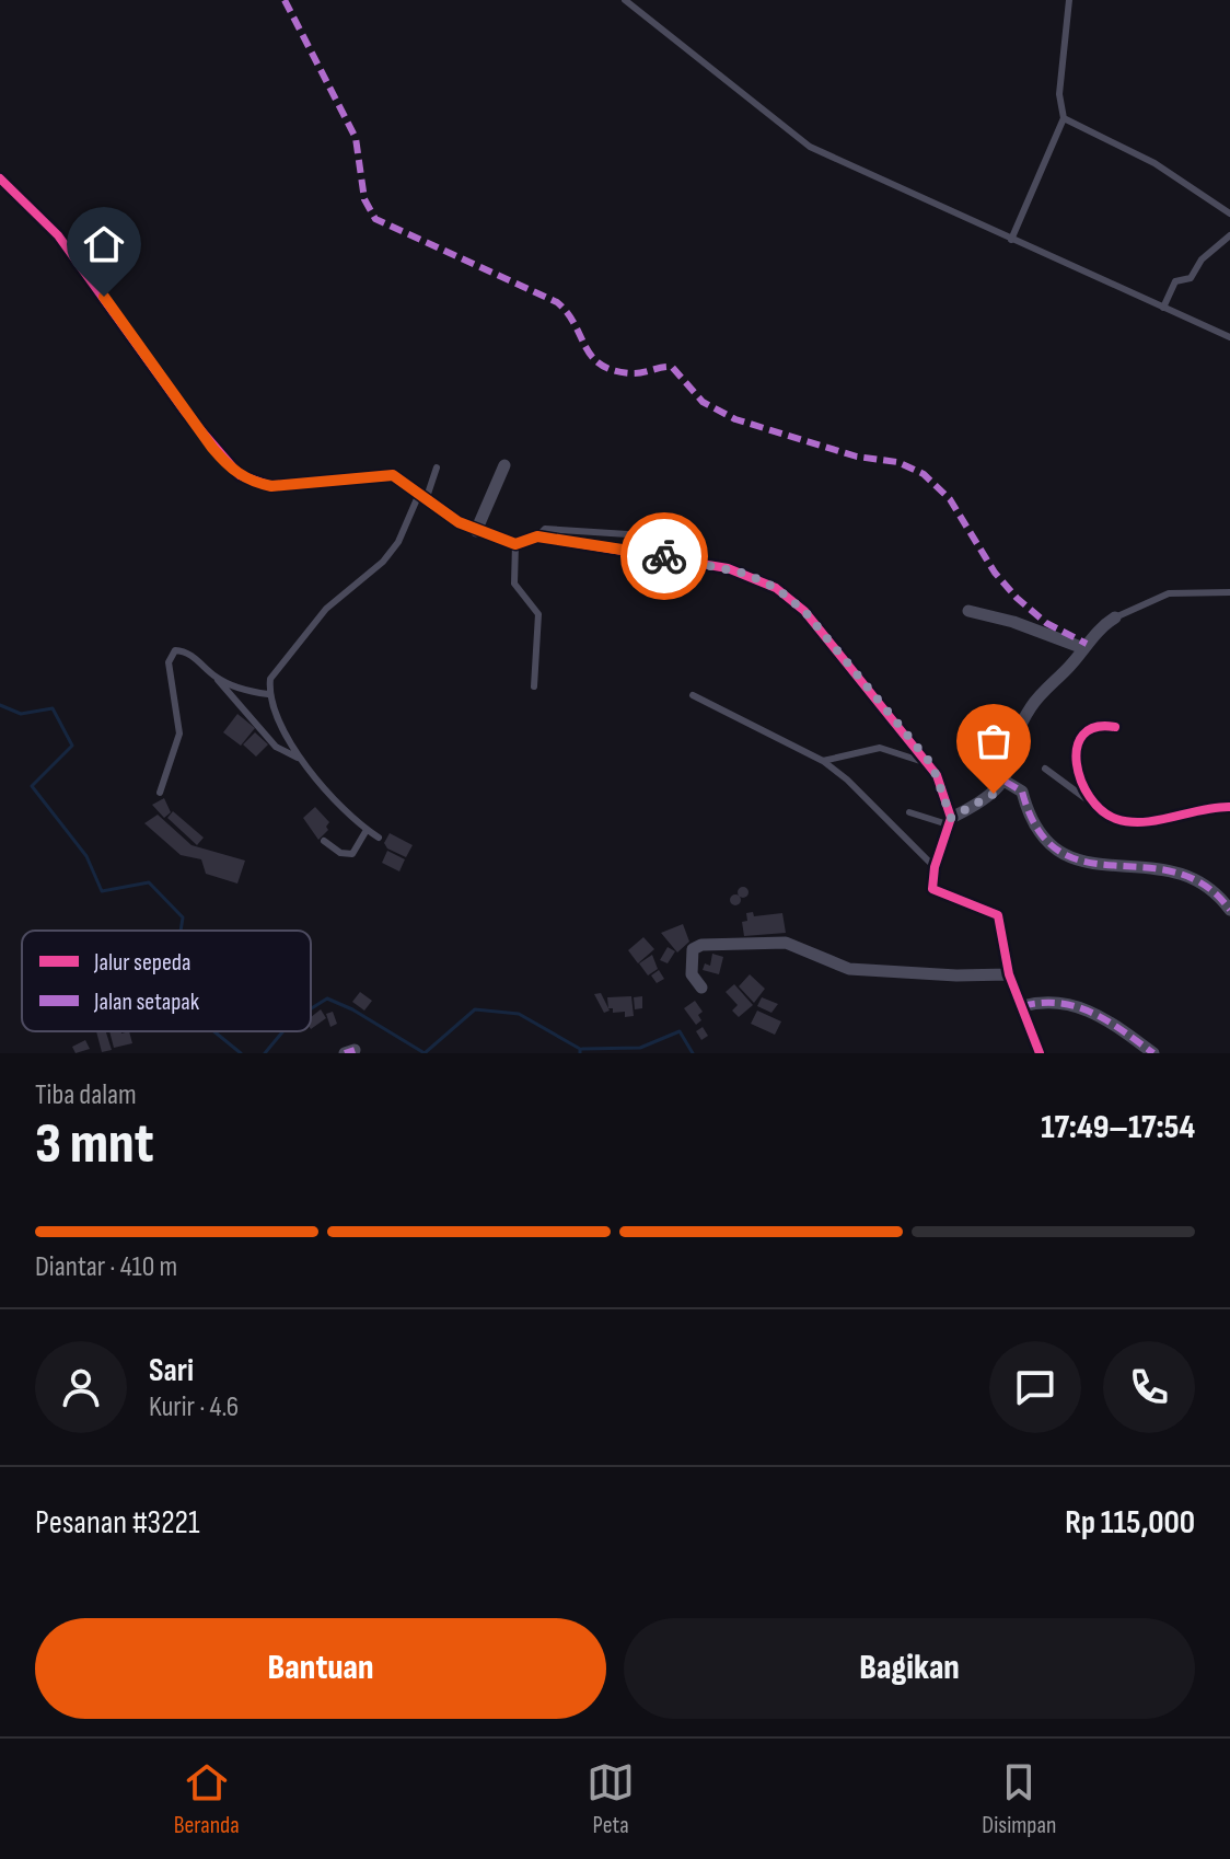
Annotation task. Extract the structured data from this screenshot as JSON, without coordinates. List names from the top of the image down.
{
  "legend": ["Jalur sepeda", "Jalan setapak"],
  "page": {
    "heading": ["3 mnt", "Tiba dalam", "17:49–17:54"],
    "panel": [
      "Sari",
      "Kurir · 4.6",
      "Pesanan #3221",
      "Rp 115,000"
    ],
    "bar": "Diantar · 410 m",
    "buttons": ["Bantuan", "Bagikan"],
    "tabs": ["Beranda", "Peta", "Disimpan"]
  }
}
